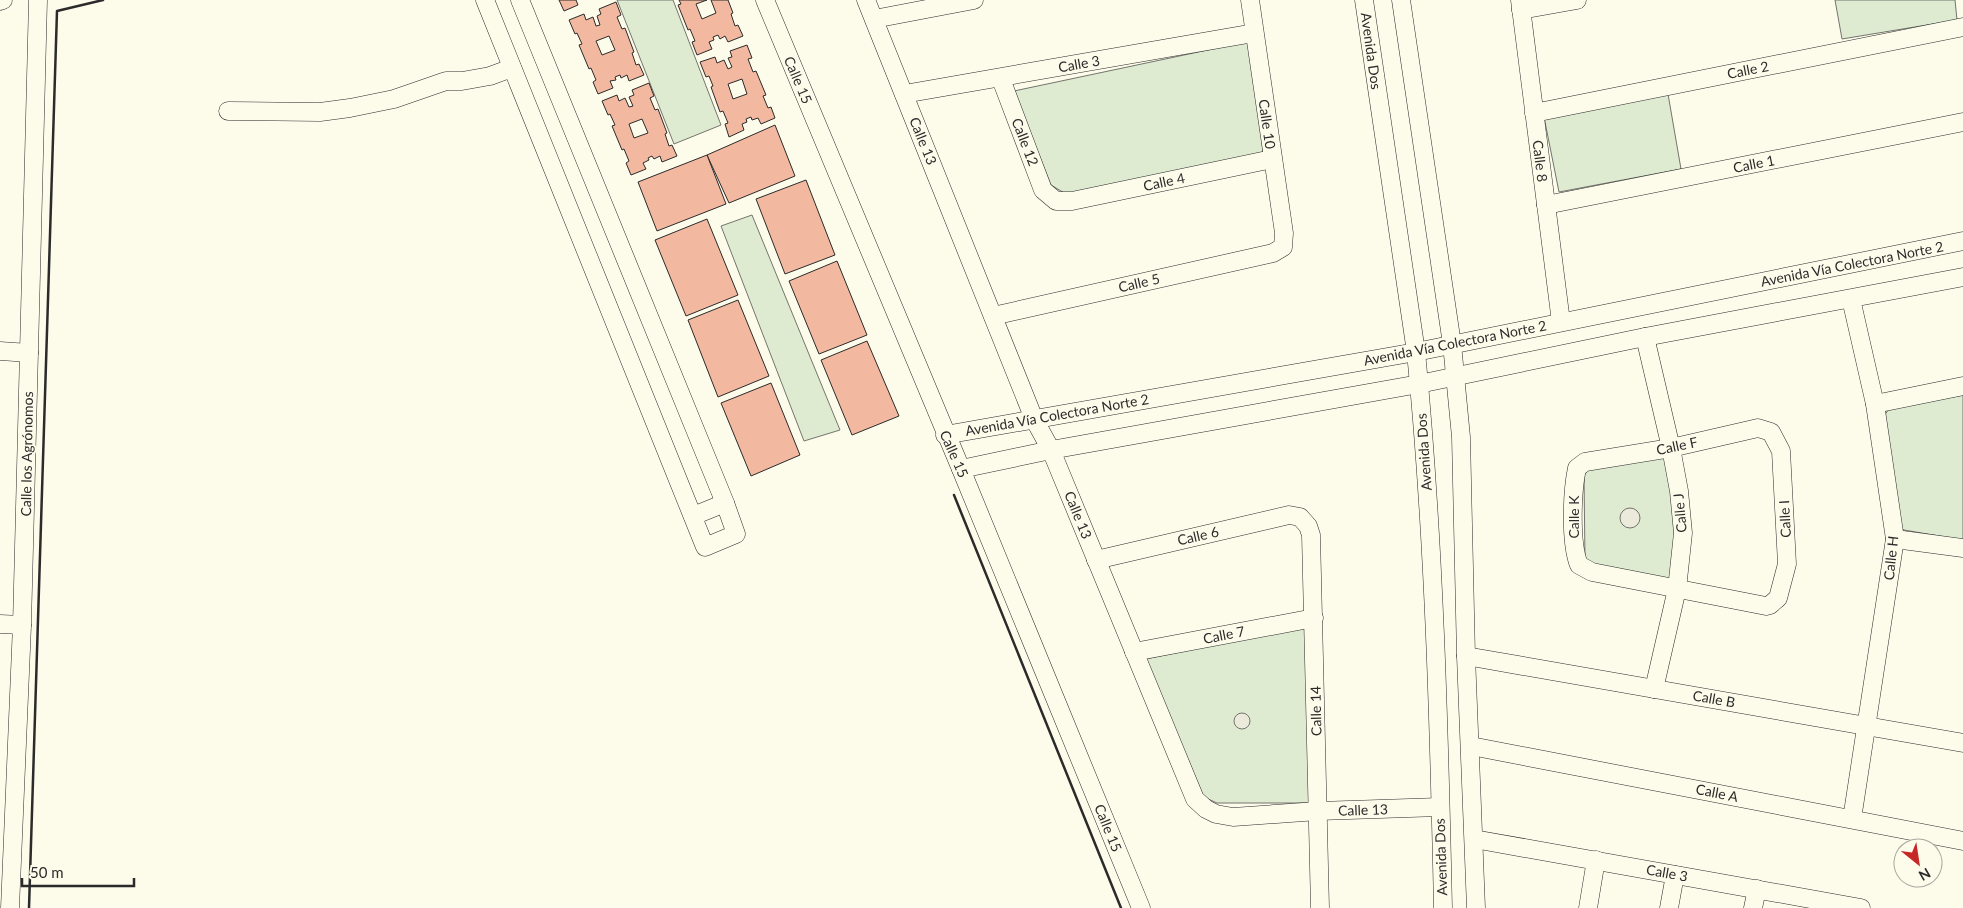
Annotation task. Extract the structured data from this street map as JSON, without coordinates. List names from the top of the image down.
{
  "streets": {
    "street": [
      "Avenida Dos",
      "Calle 3",
      "Calle 2",
      "Calle 15",
      "Calle 10",
      "Calle 13",
      "Calle 12",
      "Calle 8",
      "Calle 1",
      "Calle 4",
      "Avenida Vía Colectora Norte 2",
      "Calle 5",
      "Calle F",
      "Calle los Agrónomos",
      "Calle J",
      "Calle K",
      "Calle I",
      "Calle 6",
      "Calle H",
      "Calle 7",
      "Calle B",
      "Calle 14",
      "Calle A"
    ]
  },
  "crossings": [
    ["Avenida Dos", "Calle 13"],
    ["Avenida Dos", "Avenida Vía Colectora Norte 2"],
    ["Calle 3", "Calle 10"],
    ["Calle 3", "Calle 13"],
    ["Calle 3", "Calle 12"],
    ["Calle 2", "Calle 8"],
    ["Calle 15", "Avenida Vía Colectora Norte 2"],
    ["Calle 10", "Calle 4"],
    ["Calle 10", "Calle 5"],
    ["Calle 13", "Avenida Vía Colectora Norte 2"],
    ["Calle 13", "Calle 5"],
    ["Calle 13", "Calle 6"],
    ["Calle 13", "Calle 7"],
    ["Calle 13", "Calle 14"],
    ["Calle 12", "Calle 4"],
    ["Calle 8", "Calle 1"],
    ["Calle 8", "Avenida Vía Colectora Norte 2"],
    ["Calle F", "Calle J"],
    ["Calle F", "Calle K"],
    ["Calle F", "Calle I"],
    ["Calle J", "Calle K"],
    ["Calle J", "Calle I"],
    ["Calle J", "Calle B"],
    ["Calle K", "Calle I"],
    ["Calle 6", "Calle 14"],
    ["Calle H", "Calle B"],
    ["Calle H", "Calle A"],
    ["Calle 7", "Calle 14"]
  ],
  "scale_bar": "50 m",
  "north": "bottom right"
}
